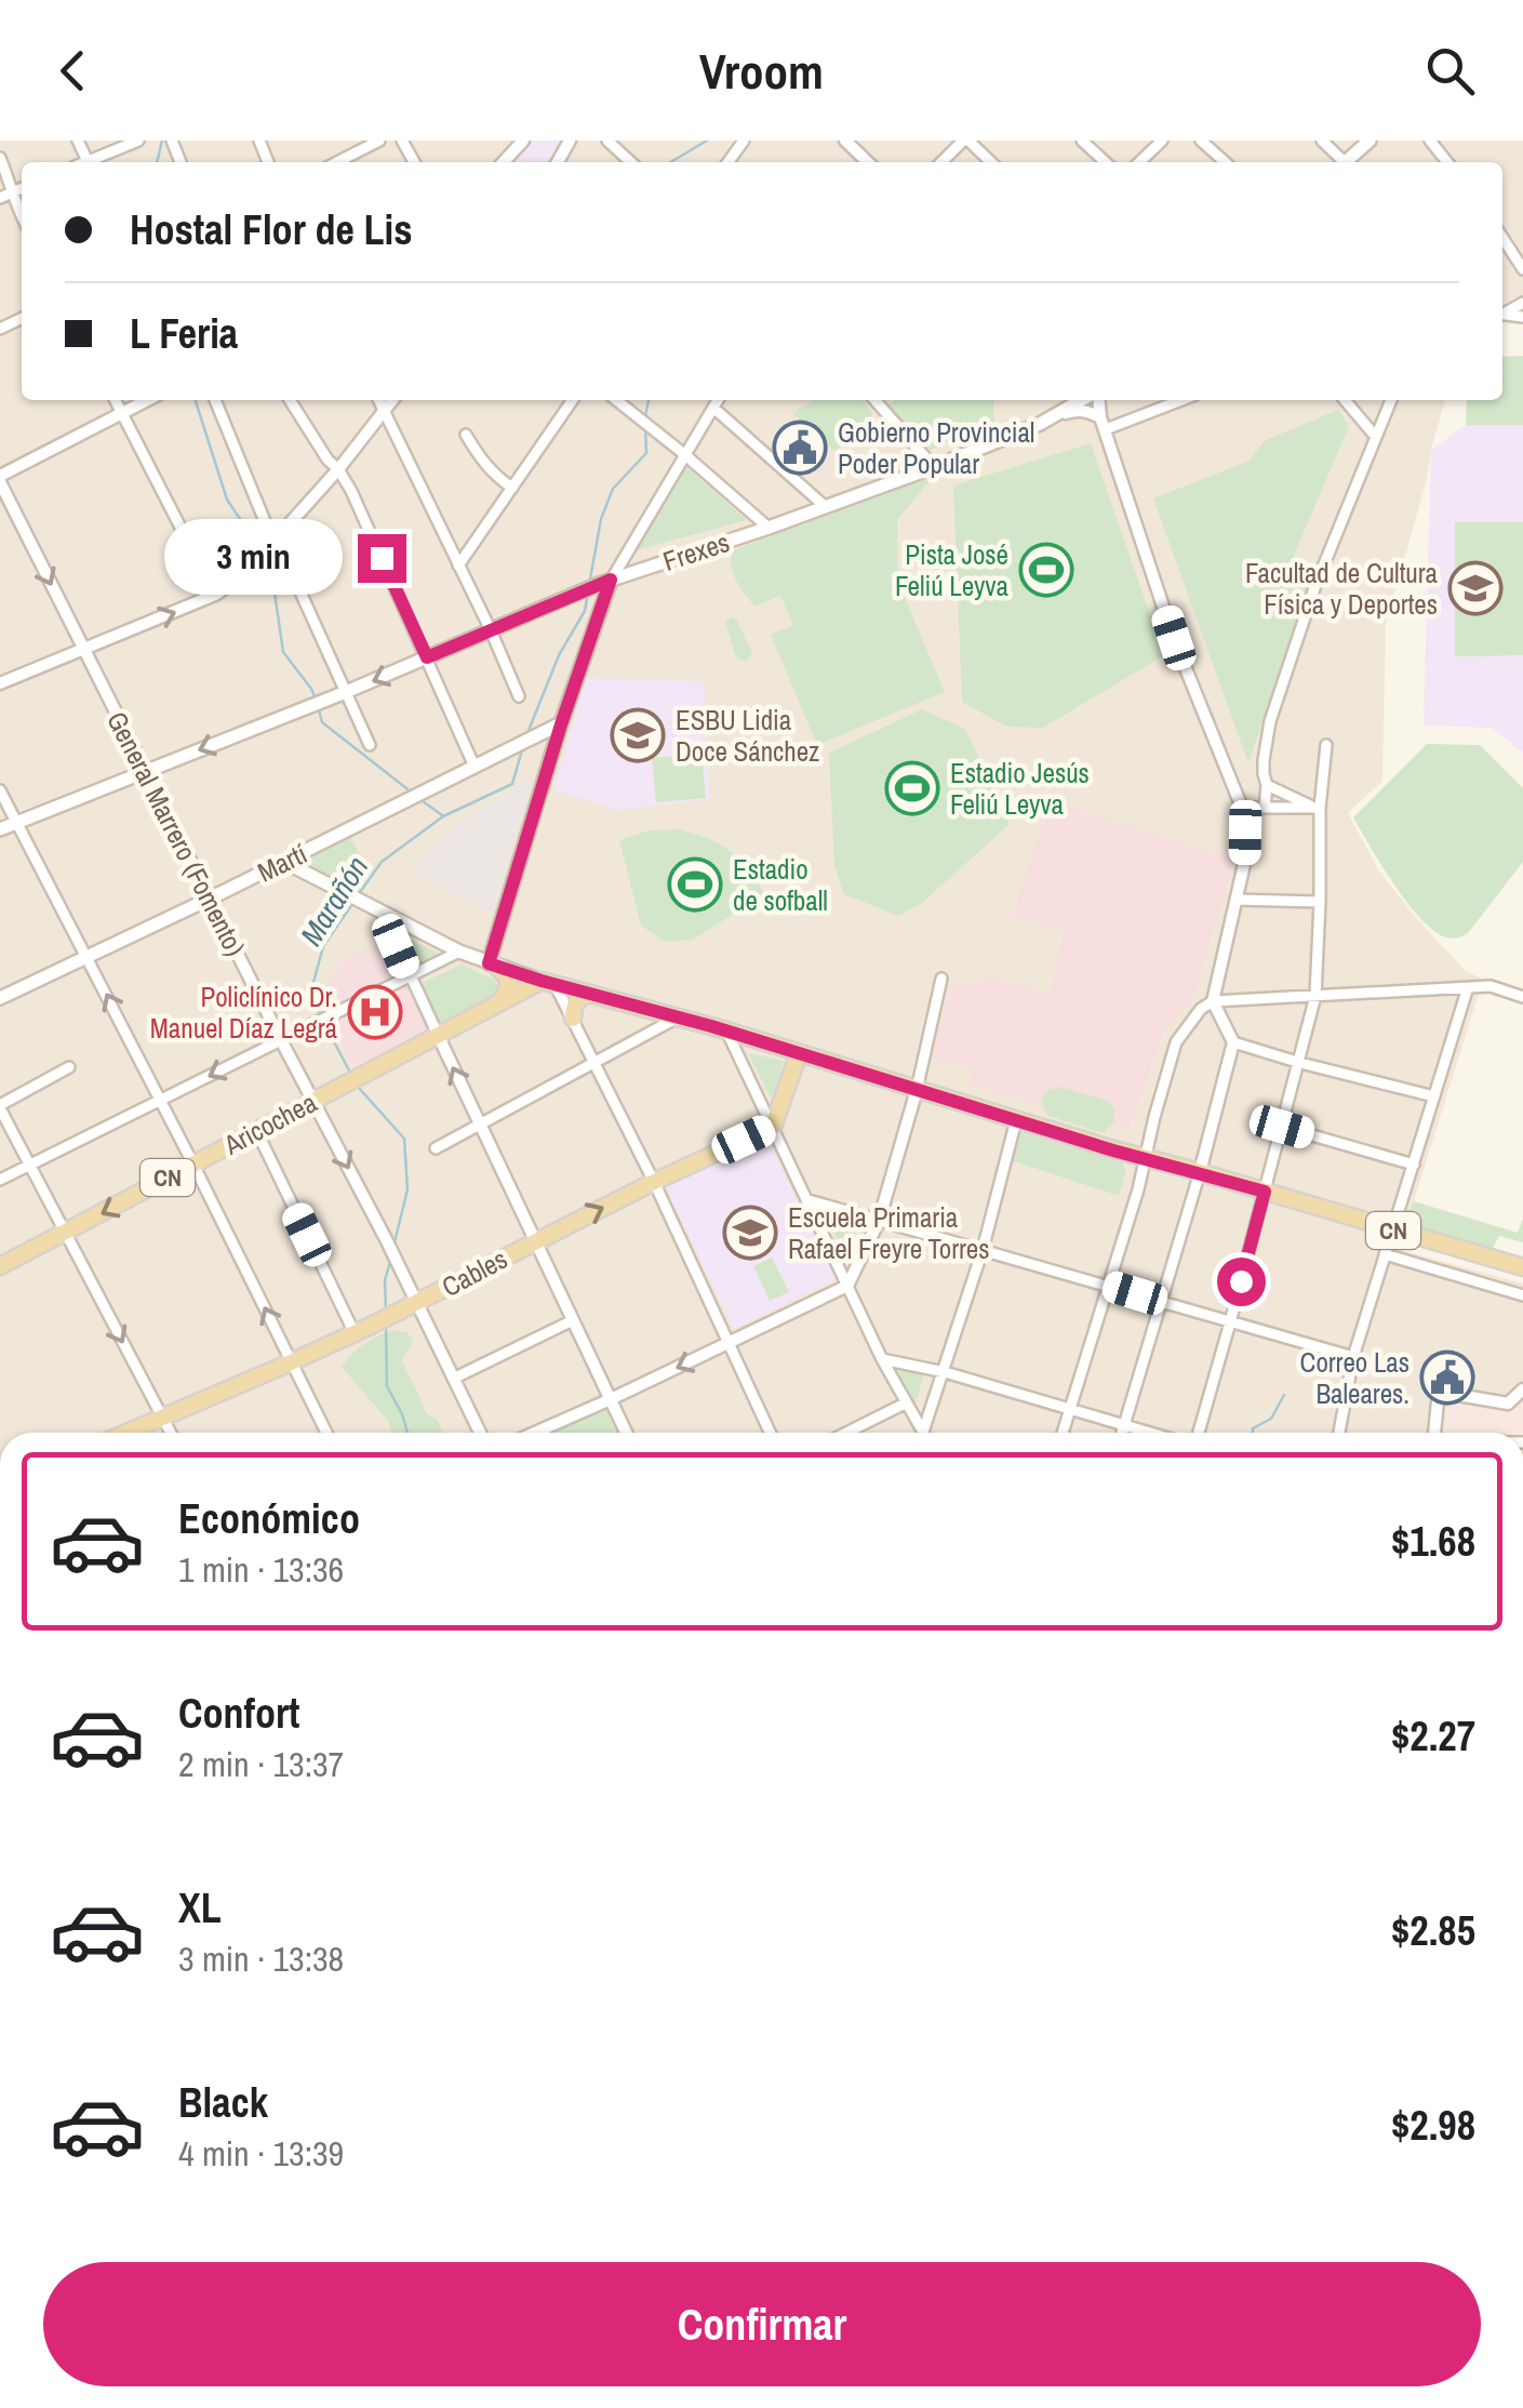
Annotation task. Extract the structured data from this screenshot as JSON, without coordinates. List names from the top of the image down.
{
  "streets": {
    "main road": [
      "Frexes",
      "Martí",
      "Aricochea",
      "CN",
      "Cables"
    ],
    "street": ["General Marrero (Fomento)"]
  },
  "crossings": [
    ["Frexes", "General Marrero (Fomento)"],
    ["General Marrero (Fomento)", "Martí"],
    ["General Marrero (Fomento)", "Aricochea"],
    ["General Marrero (Fomento)", "Cables"],
    ["Martí", "CN"],
    ["Aricochea", "CN"]
  ],
  "water": ["Marañón"],
  "places": {
    "public building": ["Gobierno Provincial Poder Popular", "Correo Las Baleares."],
    "sports": ["Pista José Feliú Leyva", "Estadio Jesús Feliú Leyva", "Estadio de sofball"],
    "school or university": ["Facultad de Cultura Física y Deportes", "ESBU Lidia Doce Sánchez", "Escuela Primaria Rafael Freyre Torres"],
    "hospital": ["Policlínico Dr. Manuel Díaz Legrá"]
  },
  "page": {
    "header": "Vroom",
    "banner": ["Hostal Flor de Lis", "L Feria"],
    "bubble": "3 min",
    "list": [
      {
        "name": "Económico",
        "note": "1 min · 13:36",
        "value": "$1.68"
      },
      {
        "name": "Confort",
        "note": "2 min · 13:37",
        "value": "$2.27"
      },
      {
        "name": "XL",
        "note": "3 min · 13:38",
        "value": "$2.85"
      },
      {
        "name": "Black",
        "note": "4 min · 13:39",
        "value": "$2.98"
      }
    ],
    "buttons": "Confirmar"
  }
}
